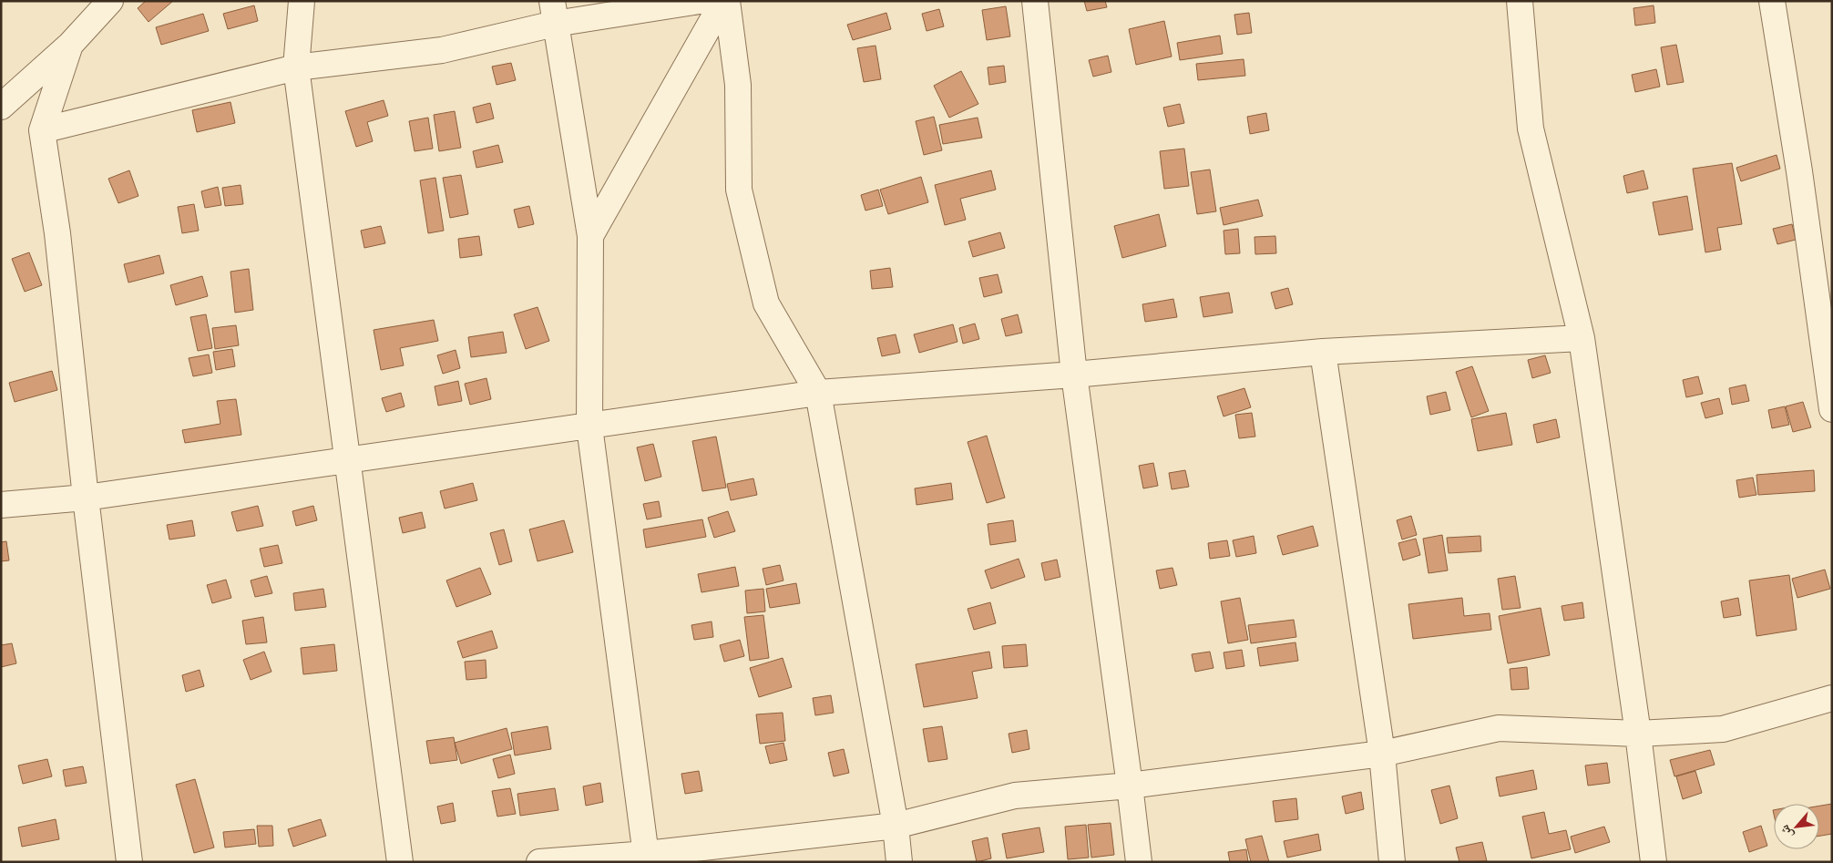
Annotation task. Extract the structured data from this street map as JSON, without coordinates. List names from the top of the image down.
{
  "north": "bottom left"
}
